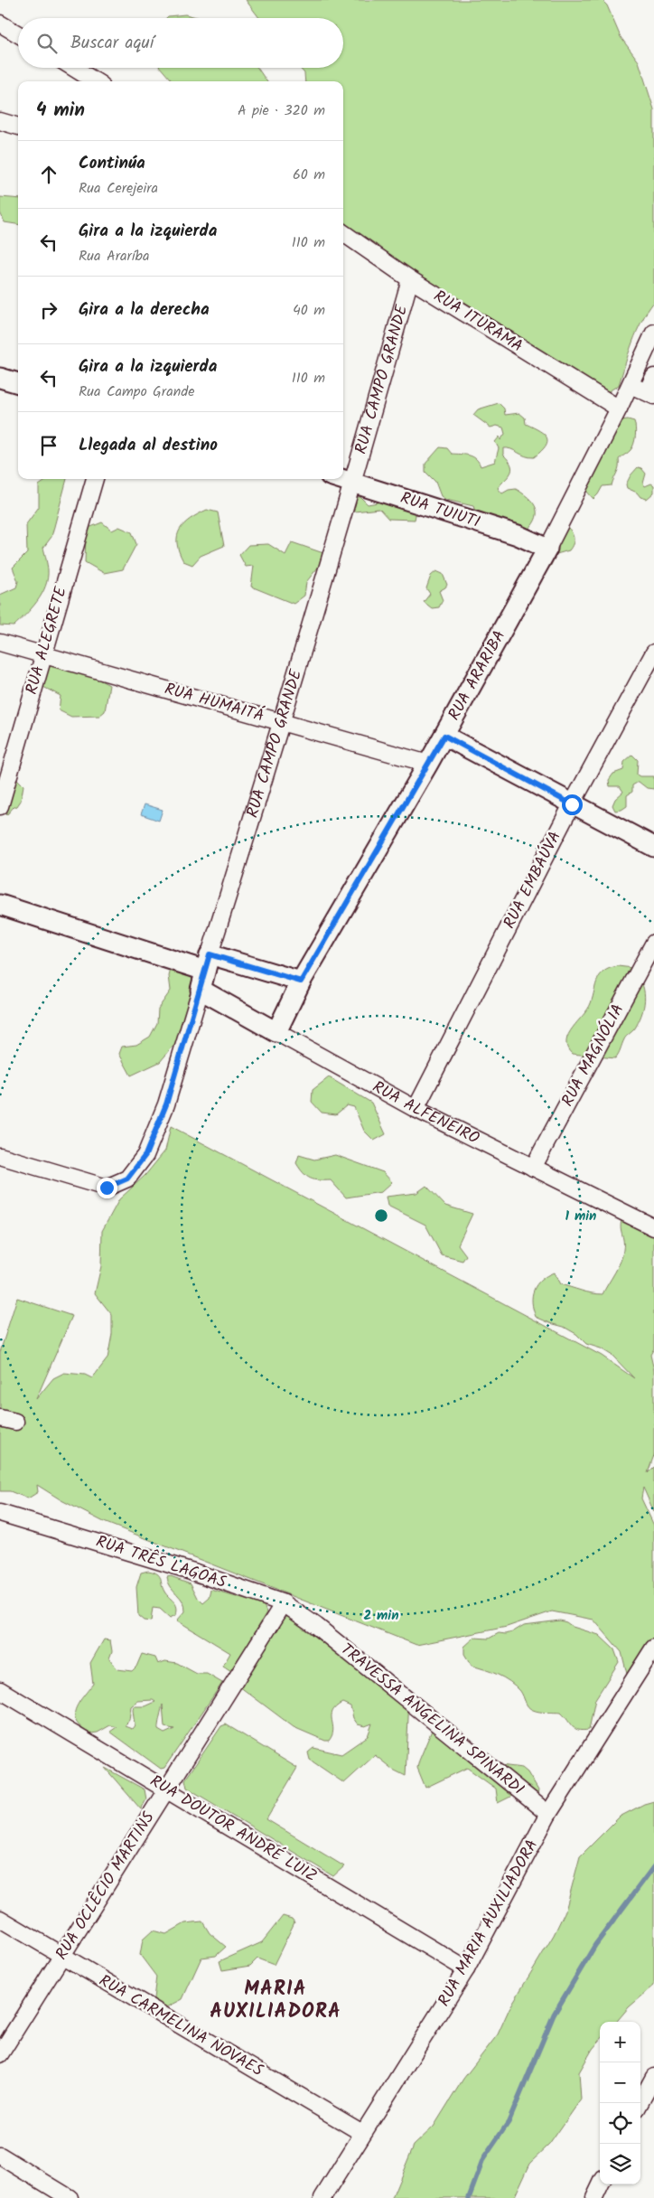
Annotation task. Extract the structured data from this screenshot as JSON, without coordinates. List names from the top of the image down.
{
  "streets": {
    "street": [
      "RUA ITURAMA",
      "RUA CAMPO GRANDE",
      "RUA TUIUTI",
      "RUA ALEGRETE",
      "RUA ARARÍBA",
      "RUA HUMAITÁ",
      "RUA EMBAÚVA",
      "RUA MAGNÓLIA",
      "RUA ALFENEIRO",
      "RUA TRÊS LAGOAS",
      "TRAVESSA ANGELINA SPINARDI",
      "RUA DOUTOR ANDRÉ LUIZ",
      "RUA OCLÊCIO MARTINS",
      "RUA MARIA AUXILIADORA",
      "RUA CARMELINA NOVAES"
    ]
  },
  "crossings": [
    ["RUA ITURAMA", "RUA CAMPO GRANDE"],
    ["RUA ITURAMA", "RUA ARARÍBA"],
    ["RUA CAMPO GRANDE", "RUA TUIUTI"],
    ["RUA CAMPO GRANDE", "RUA HUMAITÁ"],
    ["RUA CAMPO GRANDE", "RUA ALFENEIRO"],
    ["RUA TUIUTI", "RUA ARARÍBA"],
    ["RUA ALEGRETE", "RUA HUMAITÁ"],
    ["RUA ARARÍBA", "RUA HUMAITÁ"],
    ["RUA ARARÍBA", "RUA ALFENEIRO"],
    ["RUA EMBAÚVA", "RUA ALFENEIRO"],
    ["RUA MAGNÓLIA", "RUA ALFENEIRO"],
    ["RUA TRÊS LAGOAS", "TRAVESSA ANGELINA SPINARDI"],
    ["RUA TRÊS LAGOAS", "RUA OCLÊCIO MARTINS"],
    ["TRAVESSA ANGELINA SPINARDI", "RUA MARIA AUXILIADORA"],
    ["RUA DOUTOR ANDRÉ LUIZ", "RUA OCLÊCIO MARTINS"],
    ["RUA DOUTOR ANDRÉ LUIZ", "RUA MARIA AUXILIADORA"],
    ["RUA OCLÊCIO MARTINS", "RUA CARMELINA NOVAES"],
    ["RUA MARIA AUXILIADORA", "RUA CARMELINA NOVAES"]
  ],
  "districts": ["MARIA AUXILIADORA"],
  "page": {
    "search": "Buscar aquí",
    "heading": ["4 min", "A pie · 320 m"],
    "list": [
      ["Continúa", "Rua Cerejeira", "60 m"],
      ["Gira a la izquierda", "Rua Araríba", "110 m"],
      ["Gira a la derecha", "40 m"],
      ["Gira a la izquierda", "Rua Campo Grande", "110 m"],
      "Llegada al destino"
    ],
    "map_buttons": ["+", "−"]
  },
  "rings": ["1 min", "2 min"]
}
